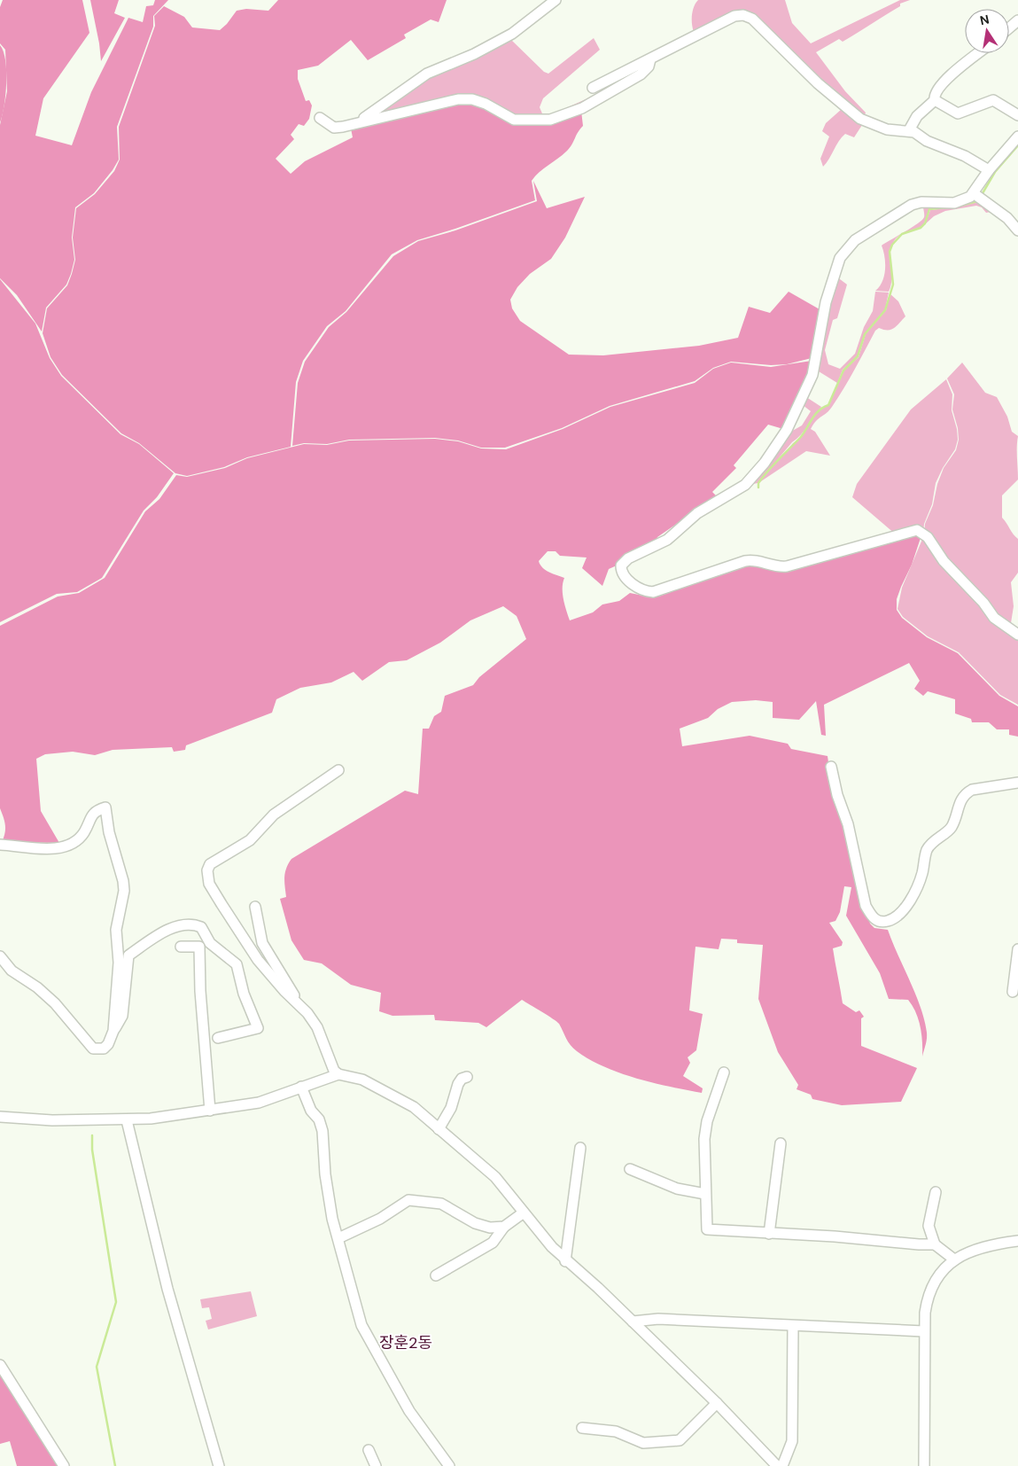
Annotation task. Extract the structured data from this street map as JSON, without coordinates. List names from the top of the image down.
{
  "districts": ["장훈2동"],
  "north": "top"
}
